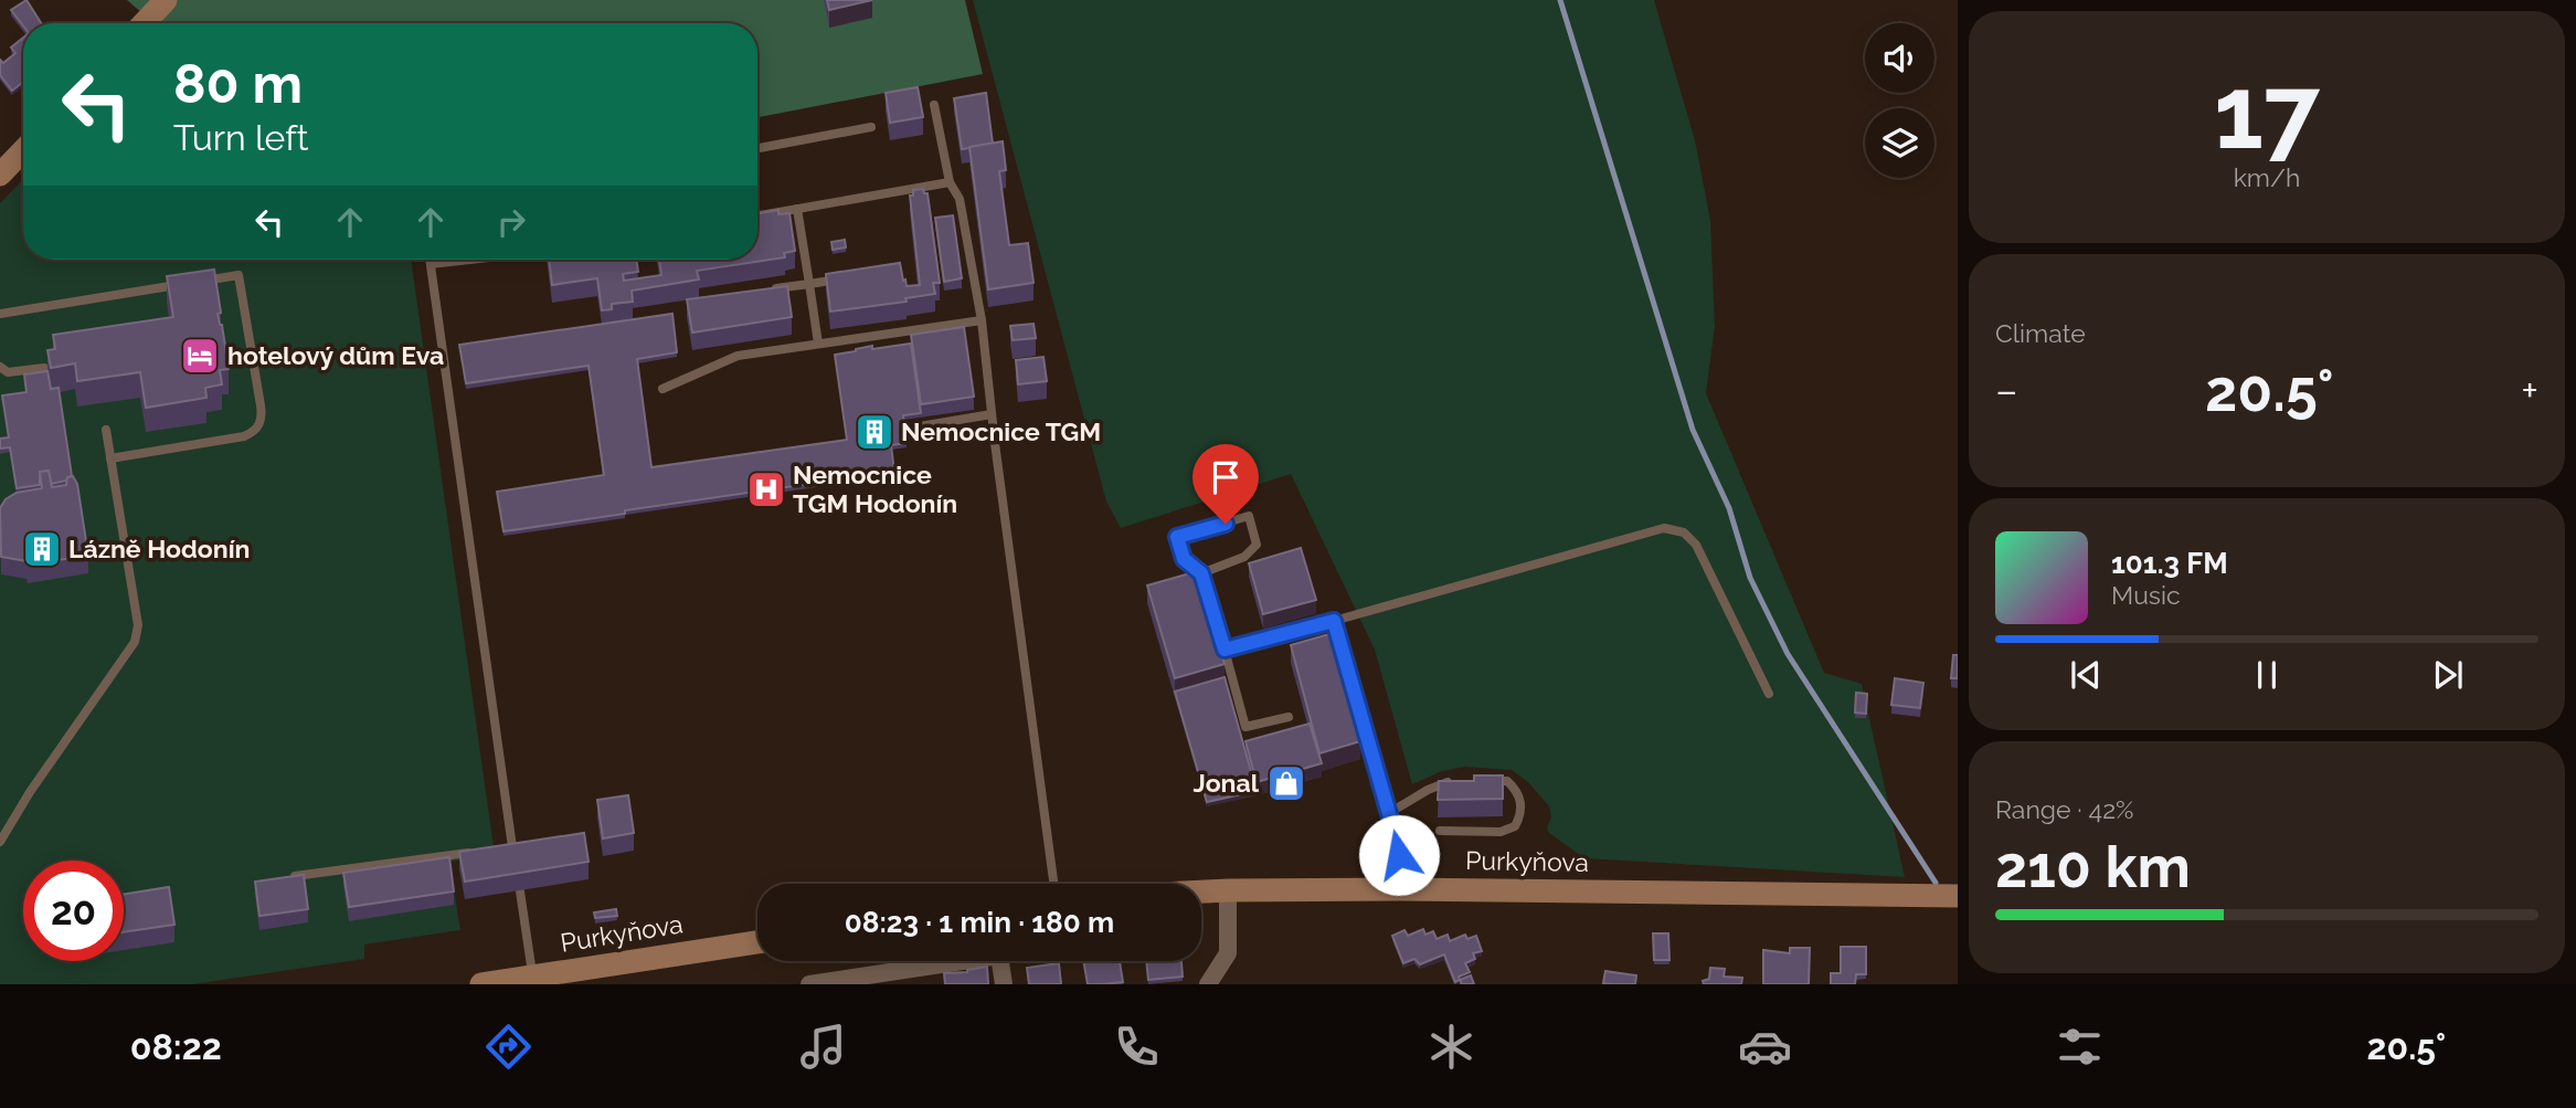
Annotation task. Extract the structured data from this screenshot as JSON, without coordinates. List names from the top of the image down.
{
  "streets": {
    "street": ["Purkyňova"]
  },
  "places": {
    "hotel": ["hotelový dům Eva"],
    "building": ["Nemocnice TGM", "Lázně Hodonín"],
    "hospital": ["Nemocnice TGM Hodonín"],
    "shop": ["Jonal"]
  },
  "page": {
    "tile": [
      ["17", "km/h"],
      "Climate",
      ["Range · 42%", "210 km"]
    ],
    "turn": ["80 m", "Turn left"],
    "heat": ["−", "20.5°", "+"],
    "song": ["101.3 FM", "Music"],
    "limit": "20",
    "trip": "08:23 · 1 min · 180 m",
    "tabs": ["08:22", "20.5°"]
  }
}
